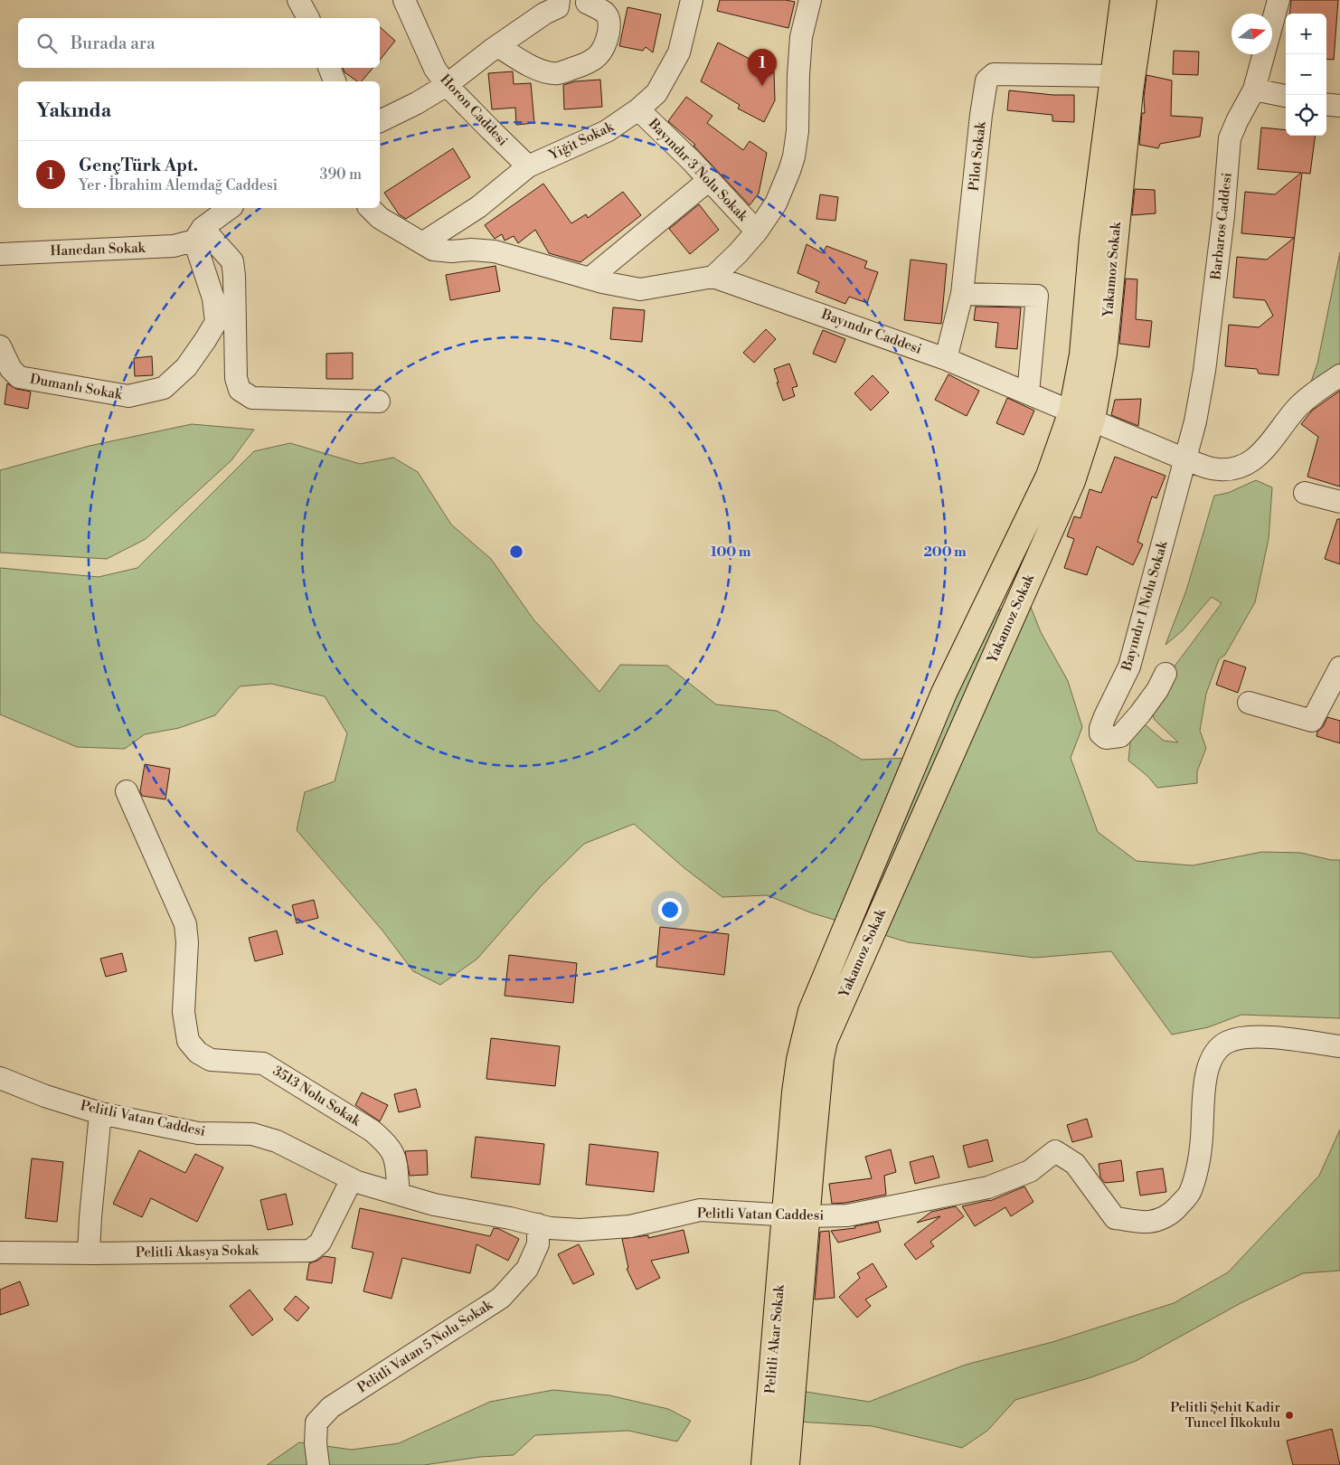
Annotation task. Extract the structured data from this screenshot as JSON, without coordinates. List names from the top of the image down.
{
  "streets": {
    "main road": ["Yakamoz Sokak", "Pelitli Akar Sokak"],
    "street": [
      "Horon Caddesi",
      "Yiğit Sokak",
      "Pilot Sokak",
      "Bayındır 3 Nolu Sokak",
      "Barbaros Caddesi",
      "Hanedan Sokak",
      "Bayındır Caddesi",
      "Dumanlı Sokak",
      "Bayındır 1 Nolu Sokak",
      "3513 Nolu Sokak",
      "Pelitli Vatan Caddesi",
      "Pelitli Akasya Sokak",
      "Pelitli Vatan 5 Nolu Sokak"
    ]
  },
  "crossings": [
    ["Horon Caddesi", "Yiğit Sokak"],
    ["Yiğit Sokak", "Bayındır 3 Nolu Sokak"],
    ["Yiğit Sokak", "Bayındır Caddesi"],
    ["Pilot Sokak", "Yakamoz Sokak"],
    ["Pilot Sokak", "Bayındır Caddesi"],
    ["Barbaros Caddesi", "Bayındır Caddesi"],
    ["Barbaros Caddesi", "Bayındır 1 Nolu Sokak"],
    ["Hanedan Sokak", "Dumanlı Sokak"],
    ["Yakamoz Sokak", "Bayındır Caddesi"],
    ["Yakamoz Sokak", "Pelitli Vatan Caddesi"],
    ["Yakamoz Sokak", "Pelitli Akar Sokak"],
    ["Bayındır Caddesi", "Bayındır 1 Nolu Sokak"],
    ["3513 Nolu Sokak", "Pelitli Vatan Caddesi"],
    ["Pelitli Vatan Caddesi", "Pelitli Akasya Sokak"],
    ["Pelitli Vatan Caddesi", "Pelitli Akar Sokak"],
    ["Pelitli Vatan Caddesi", "Pelitli Vatan 5 Nolu Sokak"]
  ],
  "places": ["Pelitli Şehit Kadir Tuncel İlkokulu"],
  "north": "right",
  "page": {
    "map_buttons": ["+", "−"],
    "search": "Burada ara",
    "pins": "1",
    "heading": "Yakında",
    "list": [
      {
        "mark": "1",
        "name": "GençTürk Apt.",
        "note": "Yer · İbrahim Alemdağ Caddesi",
        "value": "390 m"
      }
    ]
  },
  "rings": ["100 m", "200 m"]
}
